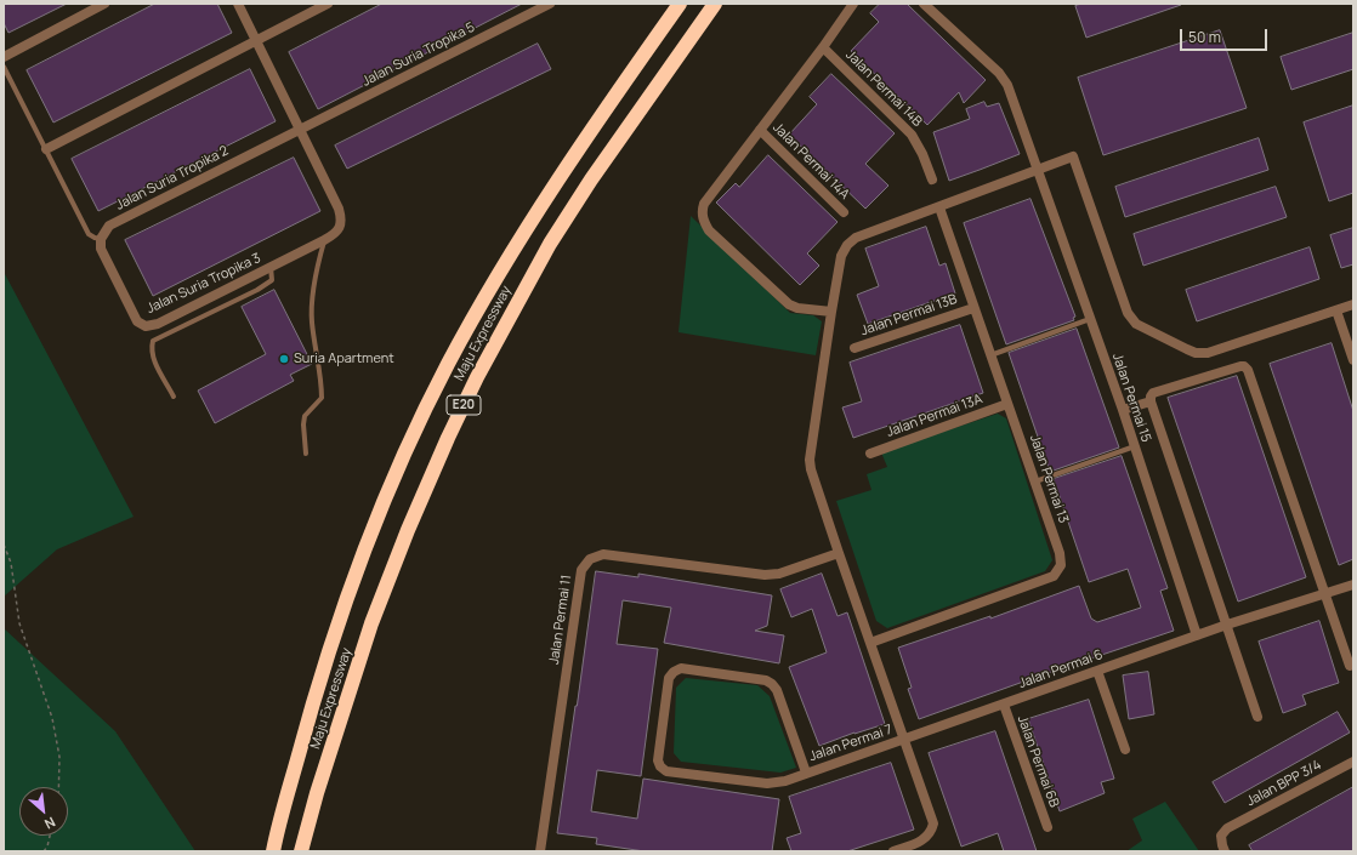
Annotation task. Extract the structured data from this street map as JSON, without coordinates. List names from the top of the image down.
{
  "streets": {
    "highway": ["Maju Expressway", "E20"],
    "street": [
      "Jalan Suria Tropika 5",
      "Jalan Permai 14B",
      "Jalan Permai 14A",
      "Jalan Suria Tropika 2",
      "Jalan Suria Tropika 3",
      "Jalan Permai 13B",
      "Jalan Permai 15",
      "Jalan Permai 13A",
      "Jalan Permai 13",
      "Jalan Permai 11",
      "Jalan Permai 6",
      "Jalan Permai 7",
      "Jalan Permai 6B",
      "Jalan BPP 3/4"
    ]
  },
  "crossings": [
    ["Jalan Suria Tropika 5", "Jalan Suria Tropika 2"],
    ["Jalan Suria Tropika 5", "Jalan Suria Tropika 3"],
    ["Jalan Suria Tropika 2", "Jalan Suria Tropika 3"],
    ["Jalan Permai 13B", "Jalan Permai 13"],
    ["Jalan Permai 15", "Jalan Permai 6"],
    ["Jalan Permai 13A", "Jalan Permai 13"],
    ["Jalan Permai 6", "Jalan Permai 7"],
    ["Jalan Permai 6", "Jalan Permai 6B"]
  ],
  "places": ["Suria Apartment"],
  "scale_bar": "50 m",
  "north": "bottom right"
}
